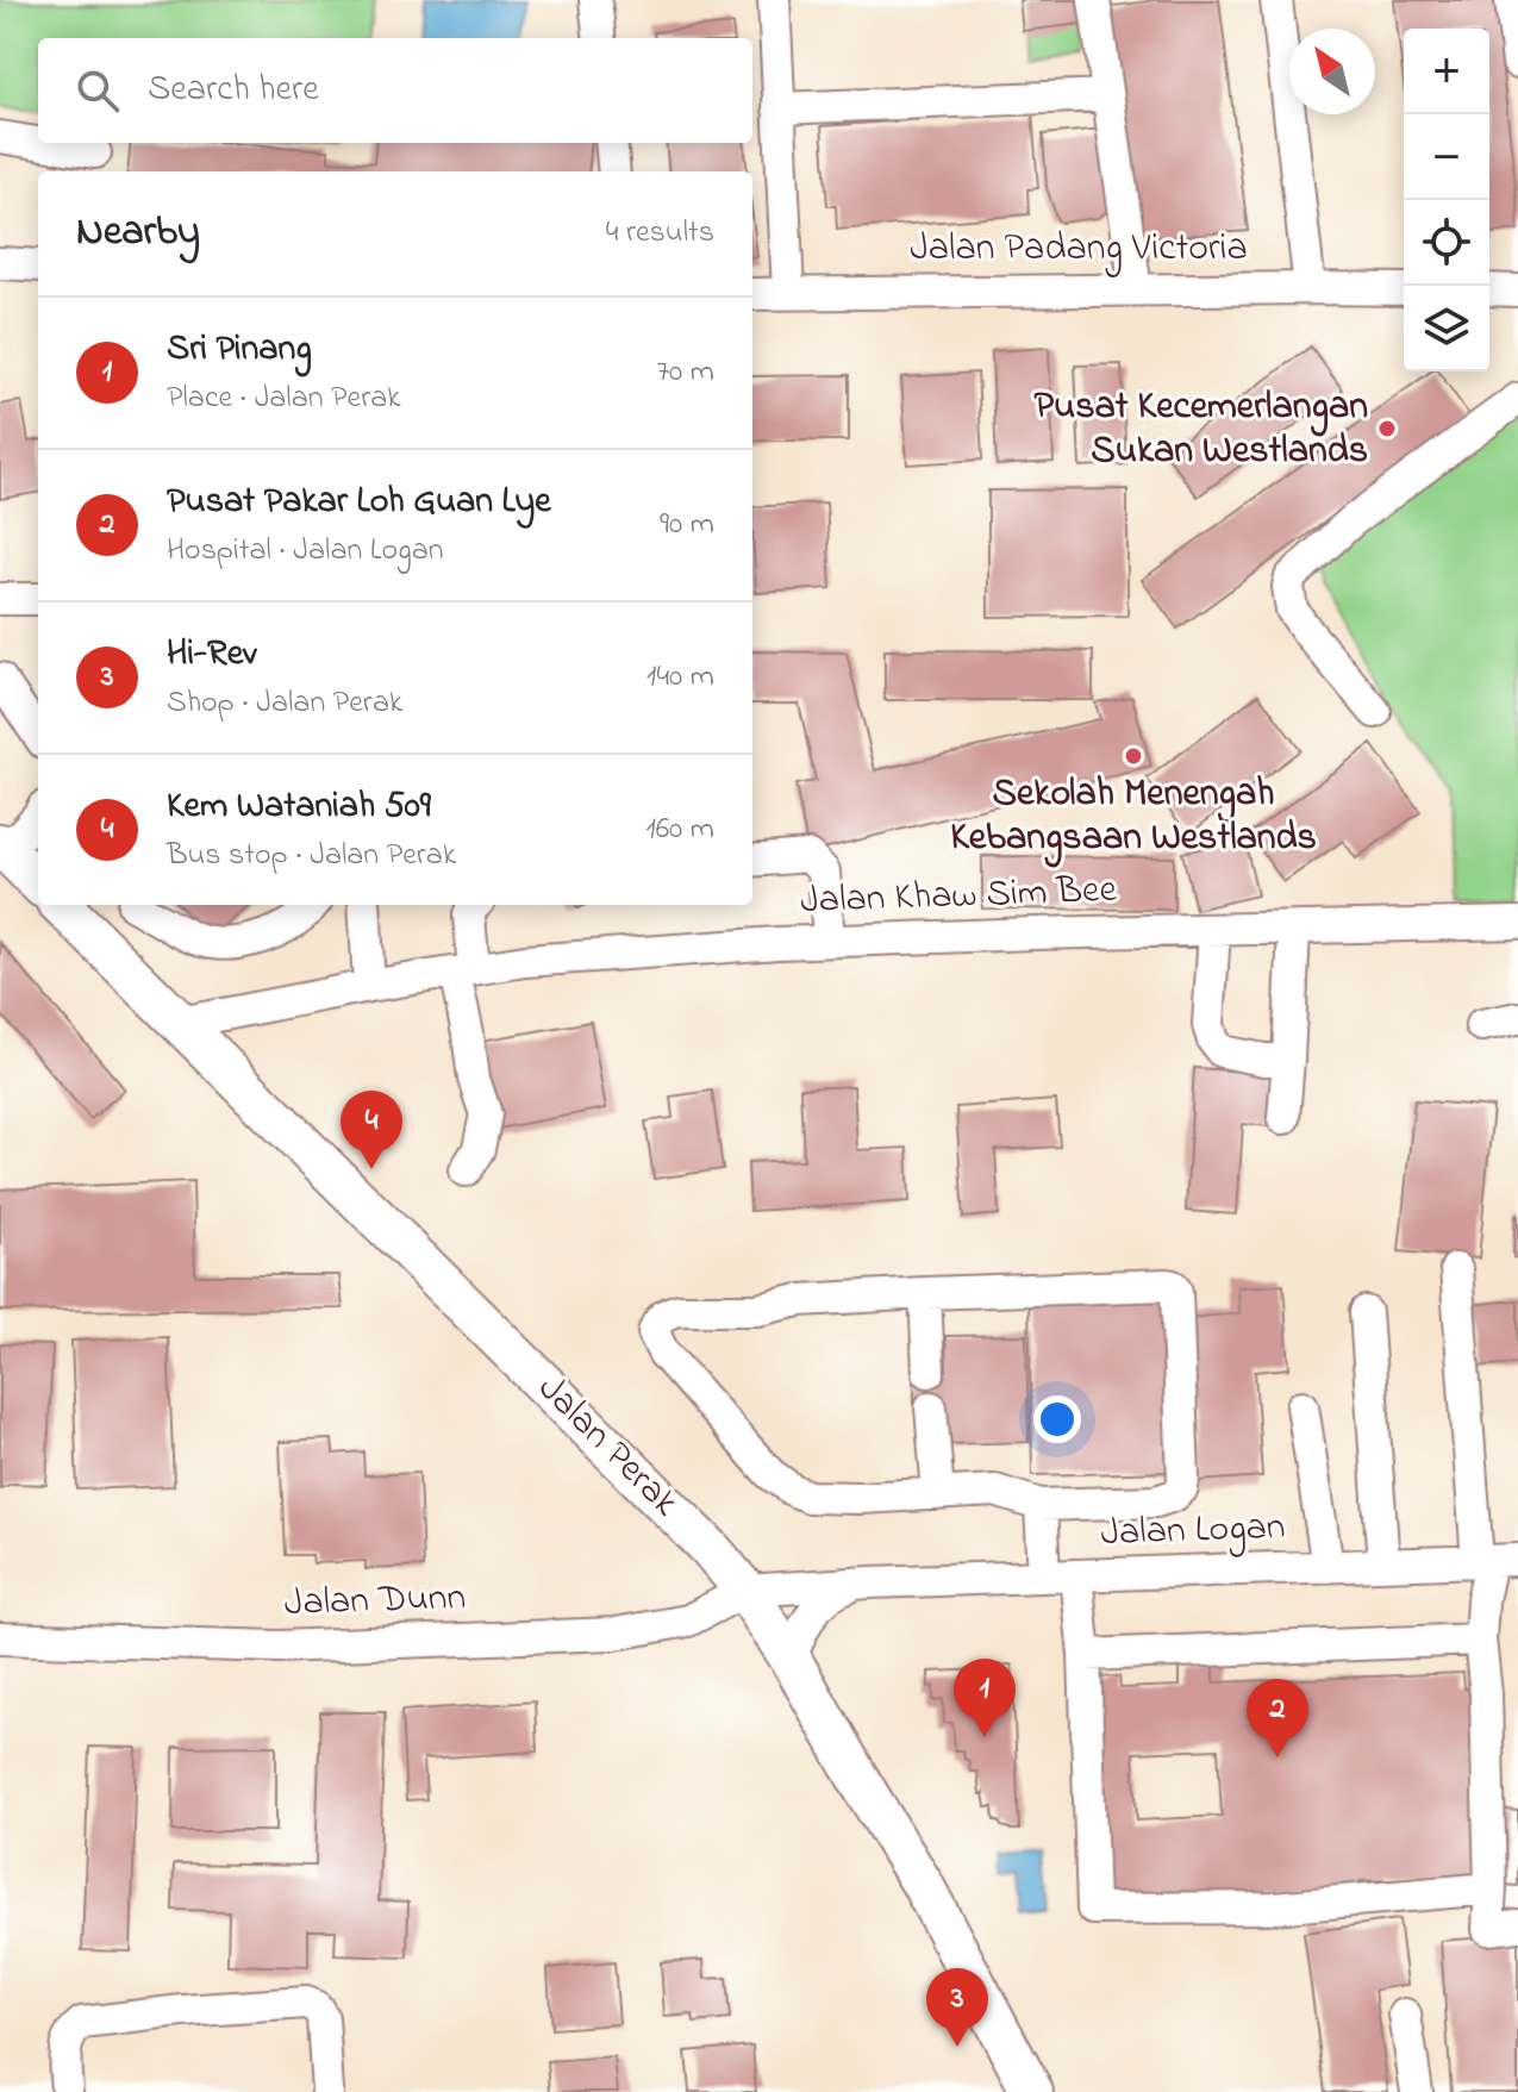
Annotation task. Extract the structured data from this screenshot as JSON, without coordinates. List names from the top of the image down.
{
  "streets": {
    "main road": ["Jalan Perak"],
    "street": [
      "Jalan Padang Victoria",
      "Jalan Khaw Sim Bee",
      "Jalan Logan",
      "Jalan Dunn"
    ]
  },
  "crossings": [
    ["Jalan Khaw Sim Bee", "Jalan Perak"],
    ["Jalan Perak", "Jalan Logan"],
    ["Jalan Perak", "Jalan Dunn"],
    ["Jalan Logan", "Jalan Dunn"]
  ],
  "places": ["Pusat Kecemerlangan Sukan Westlands", "Sekolah Menengah Kebangsaan Westlands"],
  "north": "top left",
  "page": {
    "map_buttons": ["+", "−"],
    "search": "Search here",
    "heading": ["Nearby", "4 results"],
    "list": [
      {
        "mark": "1",
        "name": "Sri Pinang",
        "note": "Place · Jalan Perak",
        "value": "70 m"
      },
      {
        "mark": "2",
        "name": "Pusat Pakar Loh Guan Lye",
        "note": "Hospital · Jalan Logan",
        "value": "90 m"
      },
      {
        "mark": "3",
        "name": "Hi-Rev",
        "note": "Shop · Jalan Perak",
        "value": "140 m"
      },
      {
        "mark": "4",
        "name": "Kem Wataniah 509",
        "note": "Bus stop · Jalan Perak",
        "value": "160 m"
      }
    ],
    "pins": [
      "4",
      "1",
      "2",
      "3"
    ]
  }
}
